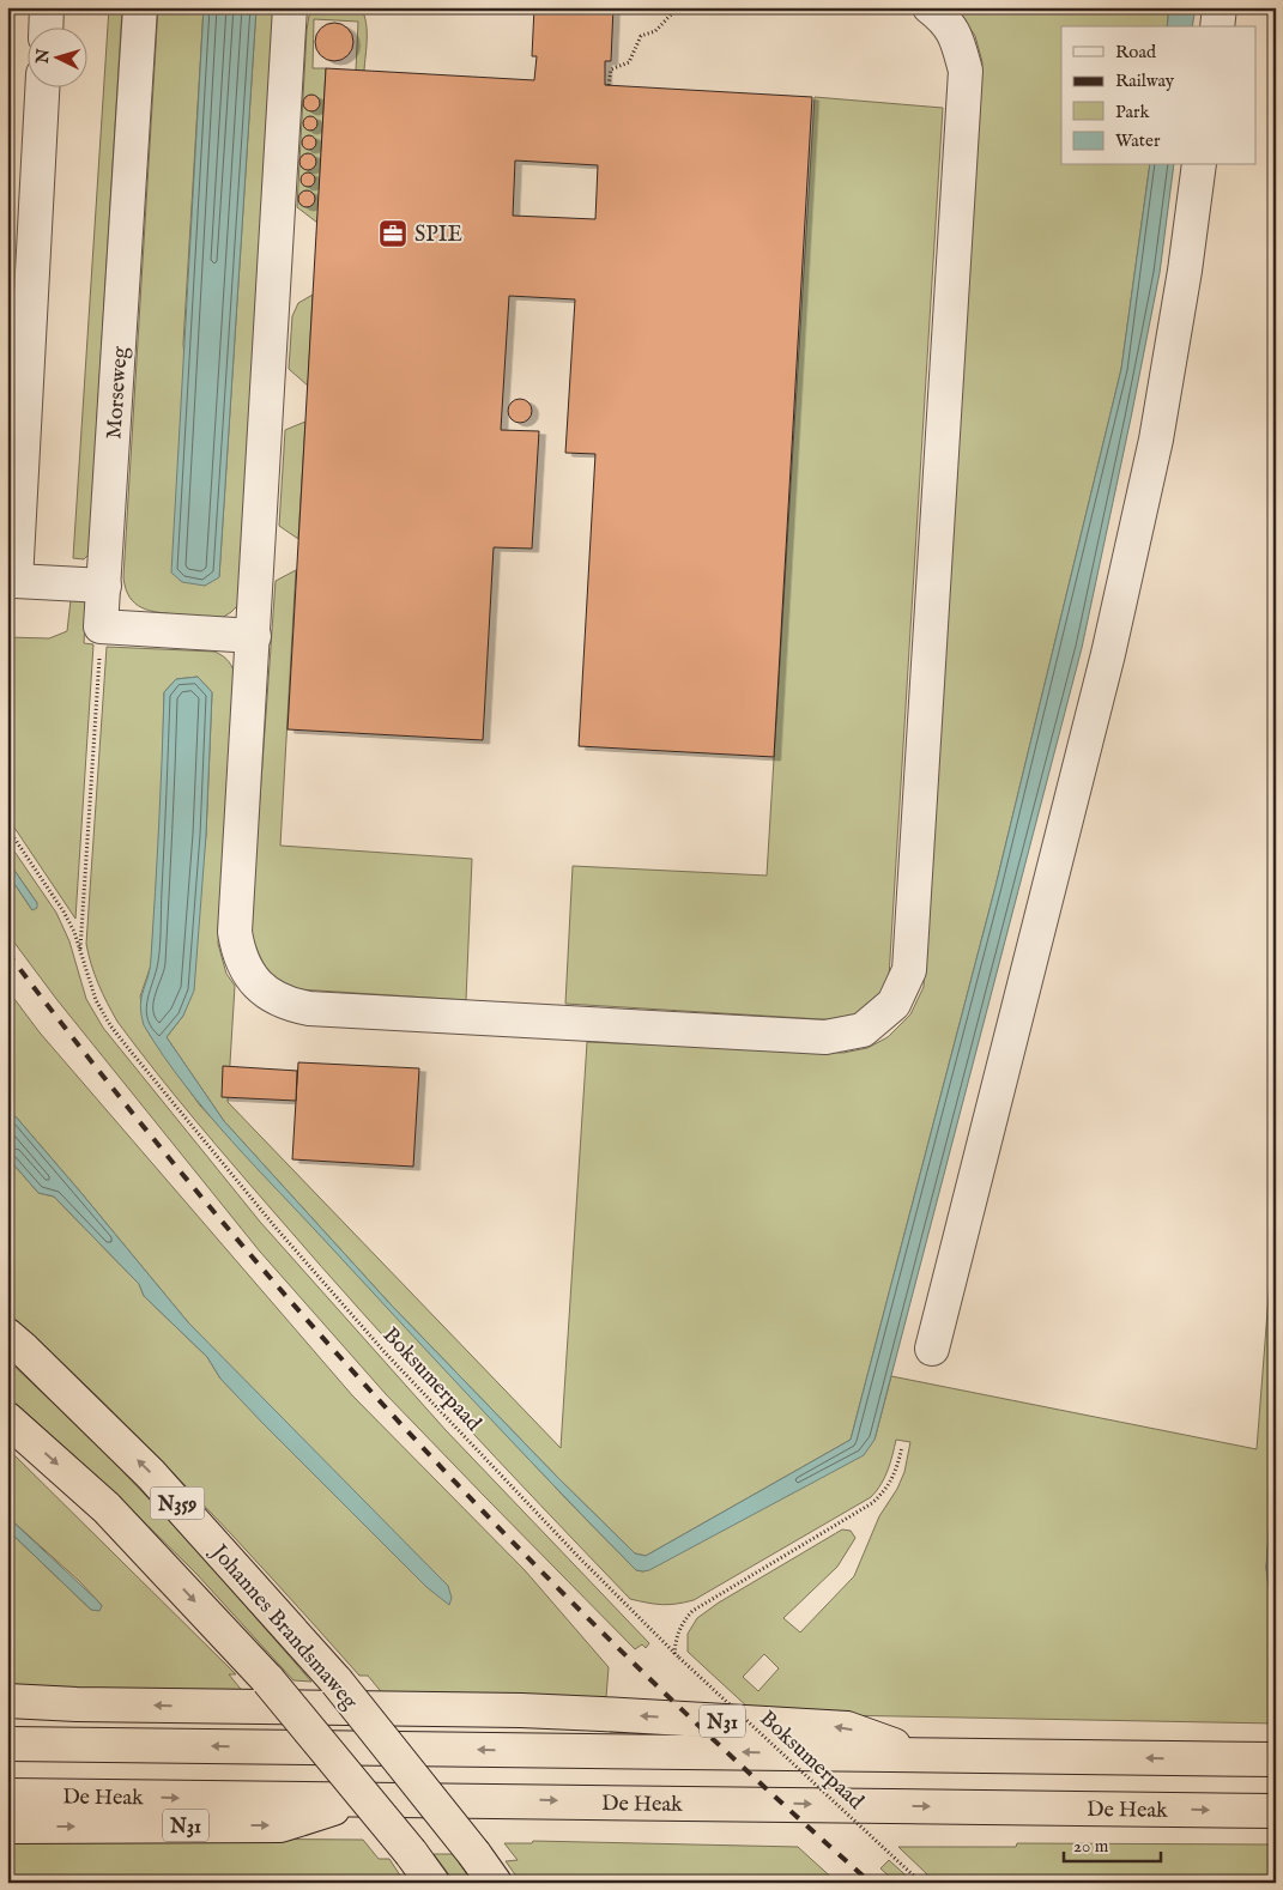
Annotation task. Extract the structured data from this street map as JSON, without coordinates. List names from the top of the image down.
{
  "streets": {
    "highway": [
      "N359",
      "Johannes Brandsmaweg",
      "N31",
      "De Heak"
    ],
    "street": ["Morseweg"],
    "path": ["Boksumerpaad"]
  },
  "crossings": [
    ["N31", "De Heak"]
  ],
  "places": {
    "office": ["SPIE"]
  },
  "legend": [
    "Road",
    "Railway",
    "Park",
    "Water"
  ],
  "scale_bar": "20 m",
  "north": "left"
}
